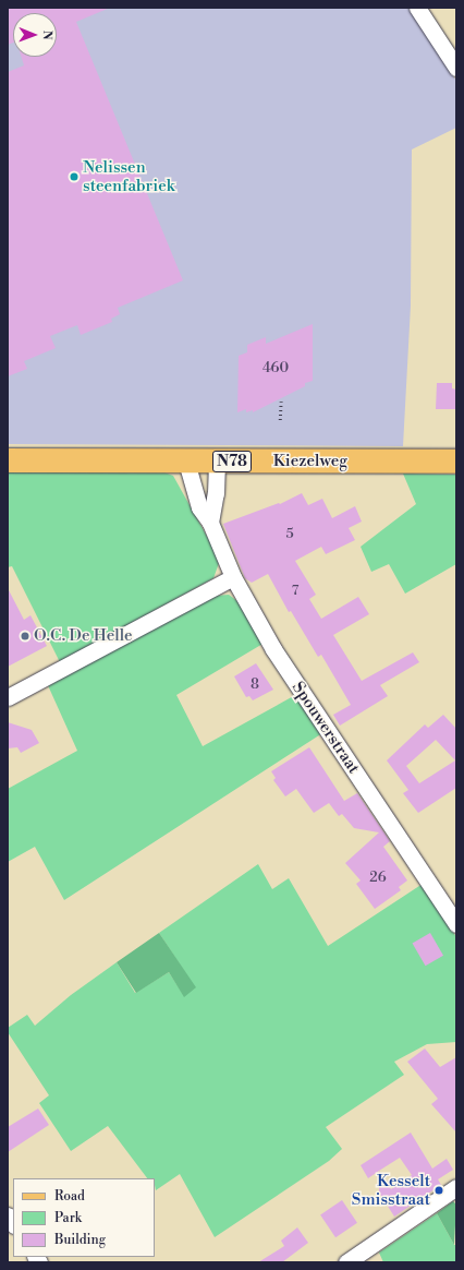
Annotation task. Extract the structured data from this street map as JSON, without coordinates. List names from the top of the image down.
{
  "streets": {
    "main road": ["N78", "Kiezelweg"],
    "street": ["Spouwerstraat"]
  },
  "crossings": [
    ["Kiezelweg", "Spouwerstraat"]
  ],
  "places": ["Nelissen steenfabriek", "O.C. De Helle", "Kesselt Smisstraat"],
  "house_numbers": [
    "460",
    "5",
    "7",
    "8",
    "26"
  ],
  "legend": ["Road", "Park", "Building"],
  "north": "right"
}
